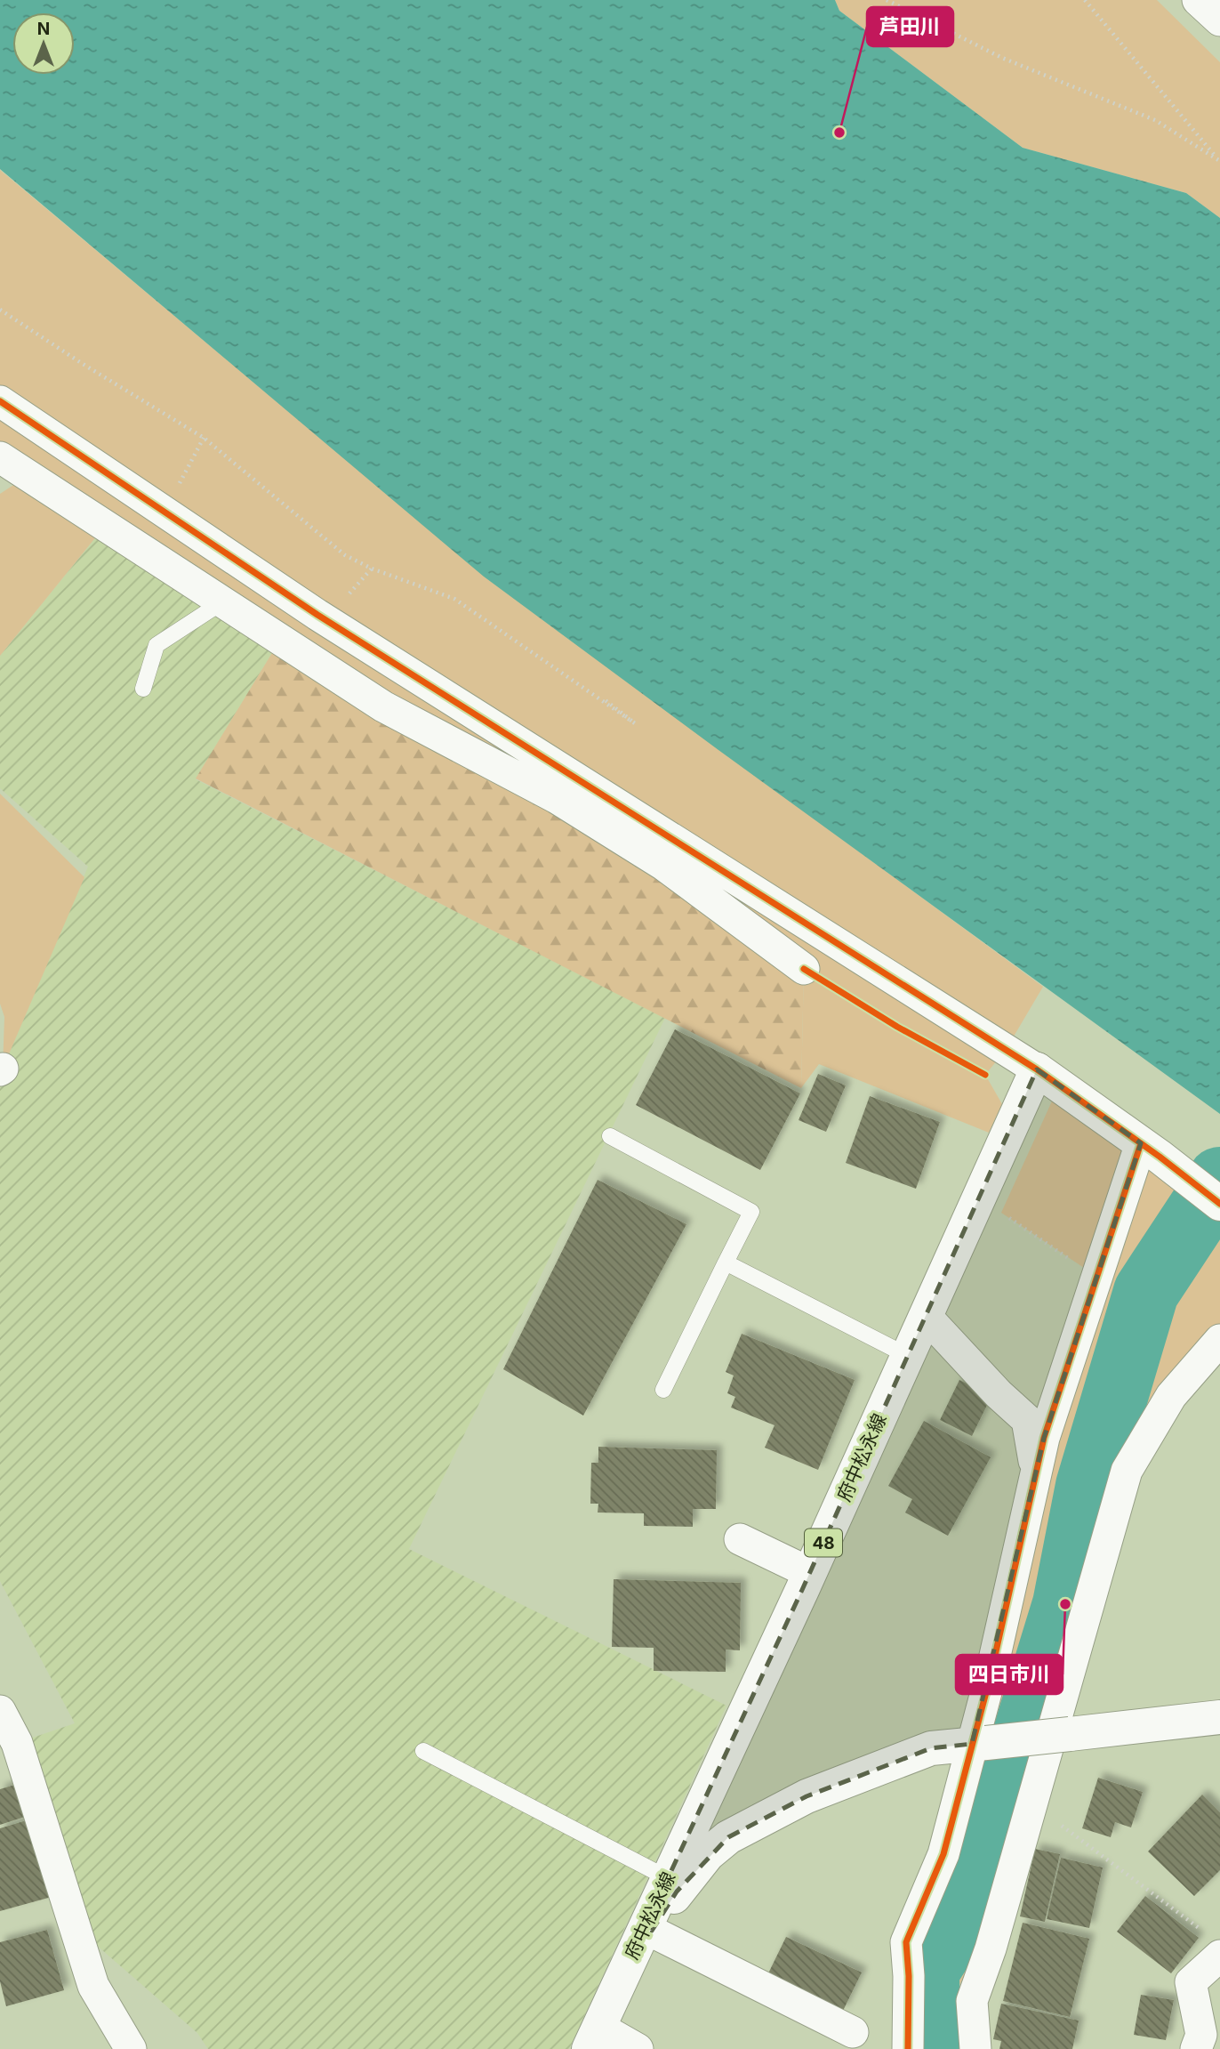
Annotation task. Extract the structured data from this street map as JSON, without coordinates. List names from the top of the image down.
{
  "streets": {
    "main road": ["府中松永線", "48"]
  },
  "places": ["芦田川", "四日市川"],
  "north": "top"
}
